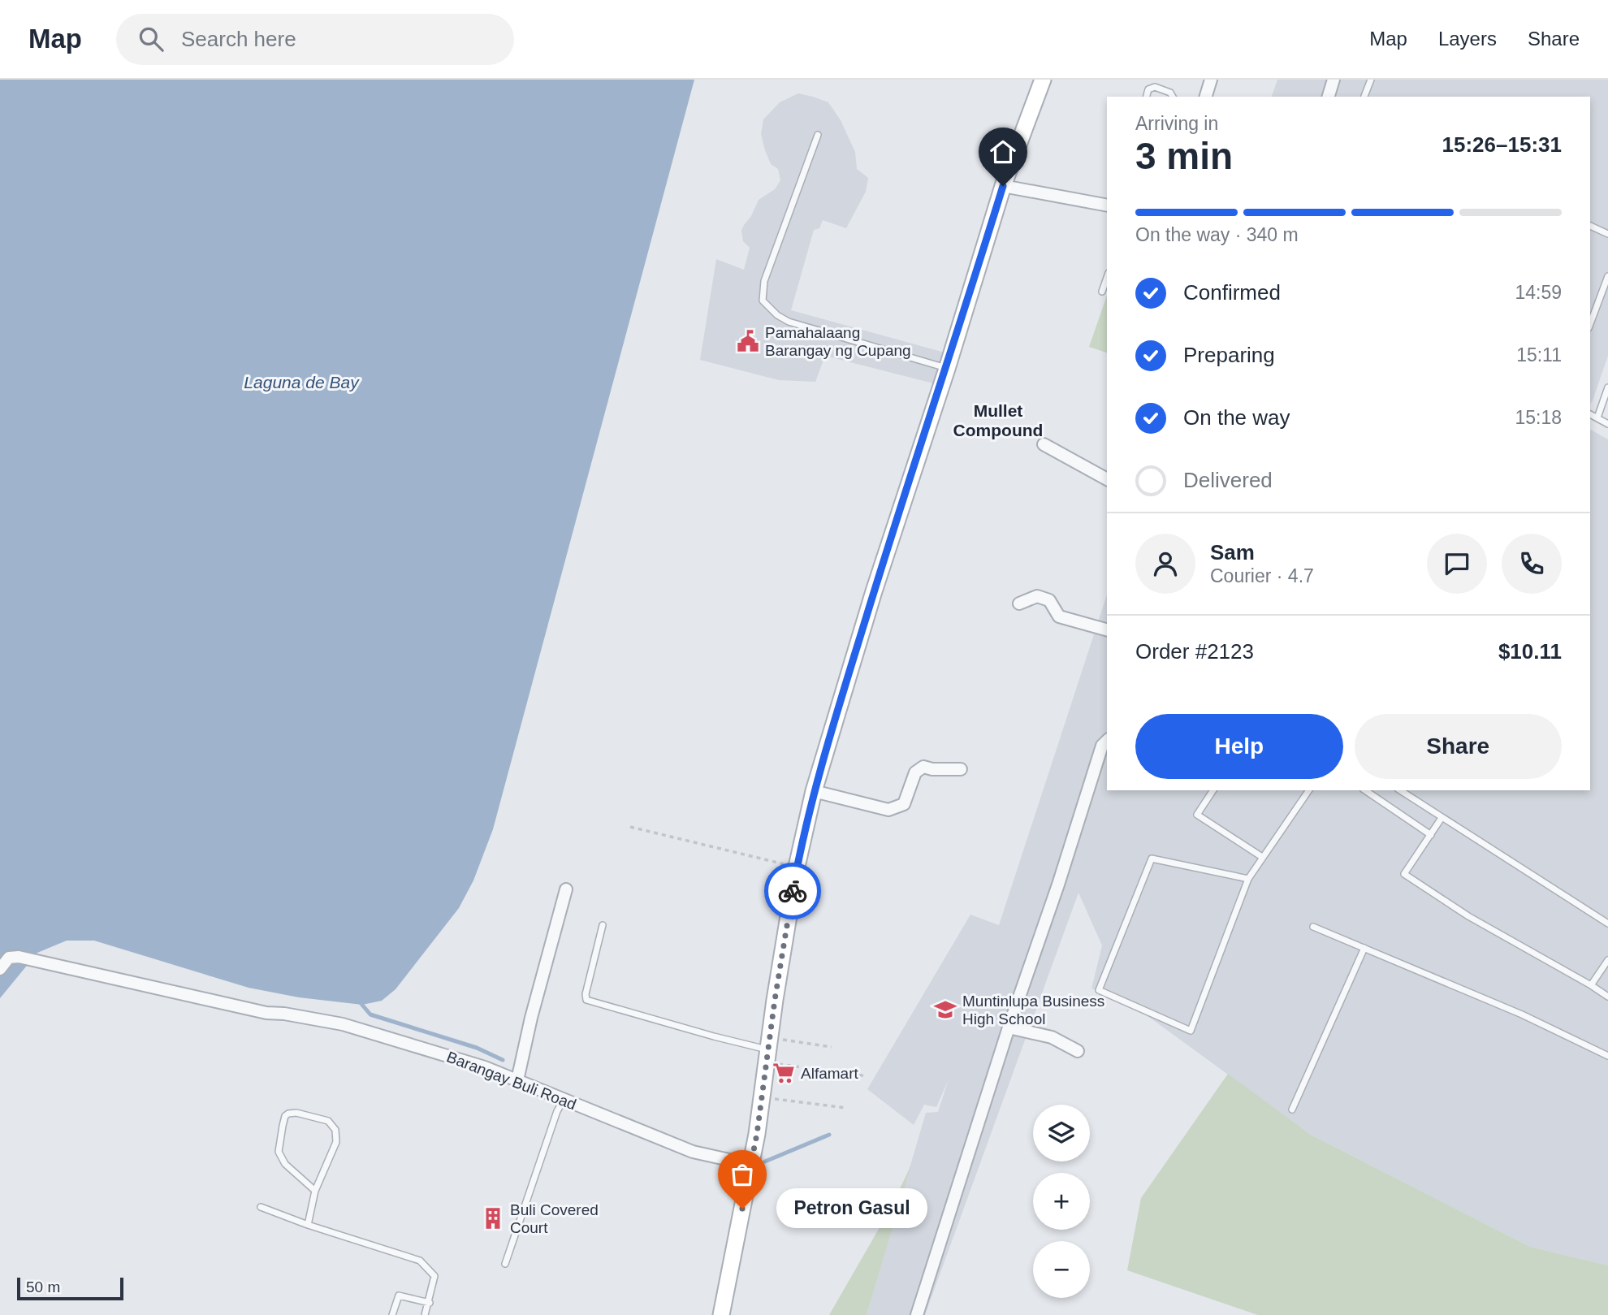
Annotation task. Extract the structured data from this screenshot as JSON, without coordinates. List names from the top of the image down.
{
  "streets": {
    "street": ["Barangay Buli Road"]
  },
  "districts": ["Mullet Compound"],
  "water": ["Laguna de Bay"],
  "places": {
    "public building": ["Pamahalaang Barangay ng Cupang"],
    "school or university": ["Muntinlupa Business High School"],
    "supermarket": ["Alfamart"],
    "other": ["Petron Gasul"],
    "building": ["Buli Covered Court"]
  },
  "scale_bar": "50 m",
  "page": {
    "header": "Map",
    "search": "Search here",
    "nav": ["Map", "Layers", "Share"],
    "heading": ["3 min", "Arriving in", "15:26–15:31"],
    "panel": [
      "Sam",
      "Courier · 4.7",
      "Order #2123",
      "$10.11"
    ],
    "bar": "On the way · 340 m",
    "list": [
      ["Confirmed", "14:59"],
      ["Preparing", "15:11"],
      ["On the way", "15:18"],
      "Delivered"
    ],
    "buttons": ["Help", "Share"],
    "map_buttons": ["+", "−"],
    "bubble": "Petron Gasul",
    "scale": "50 m"
  }
}
